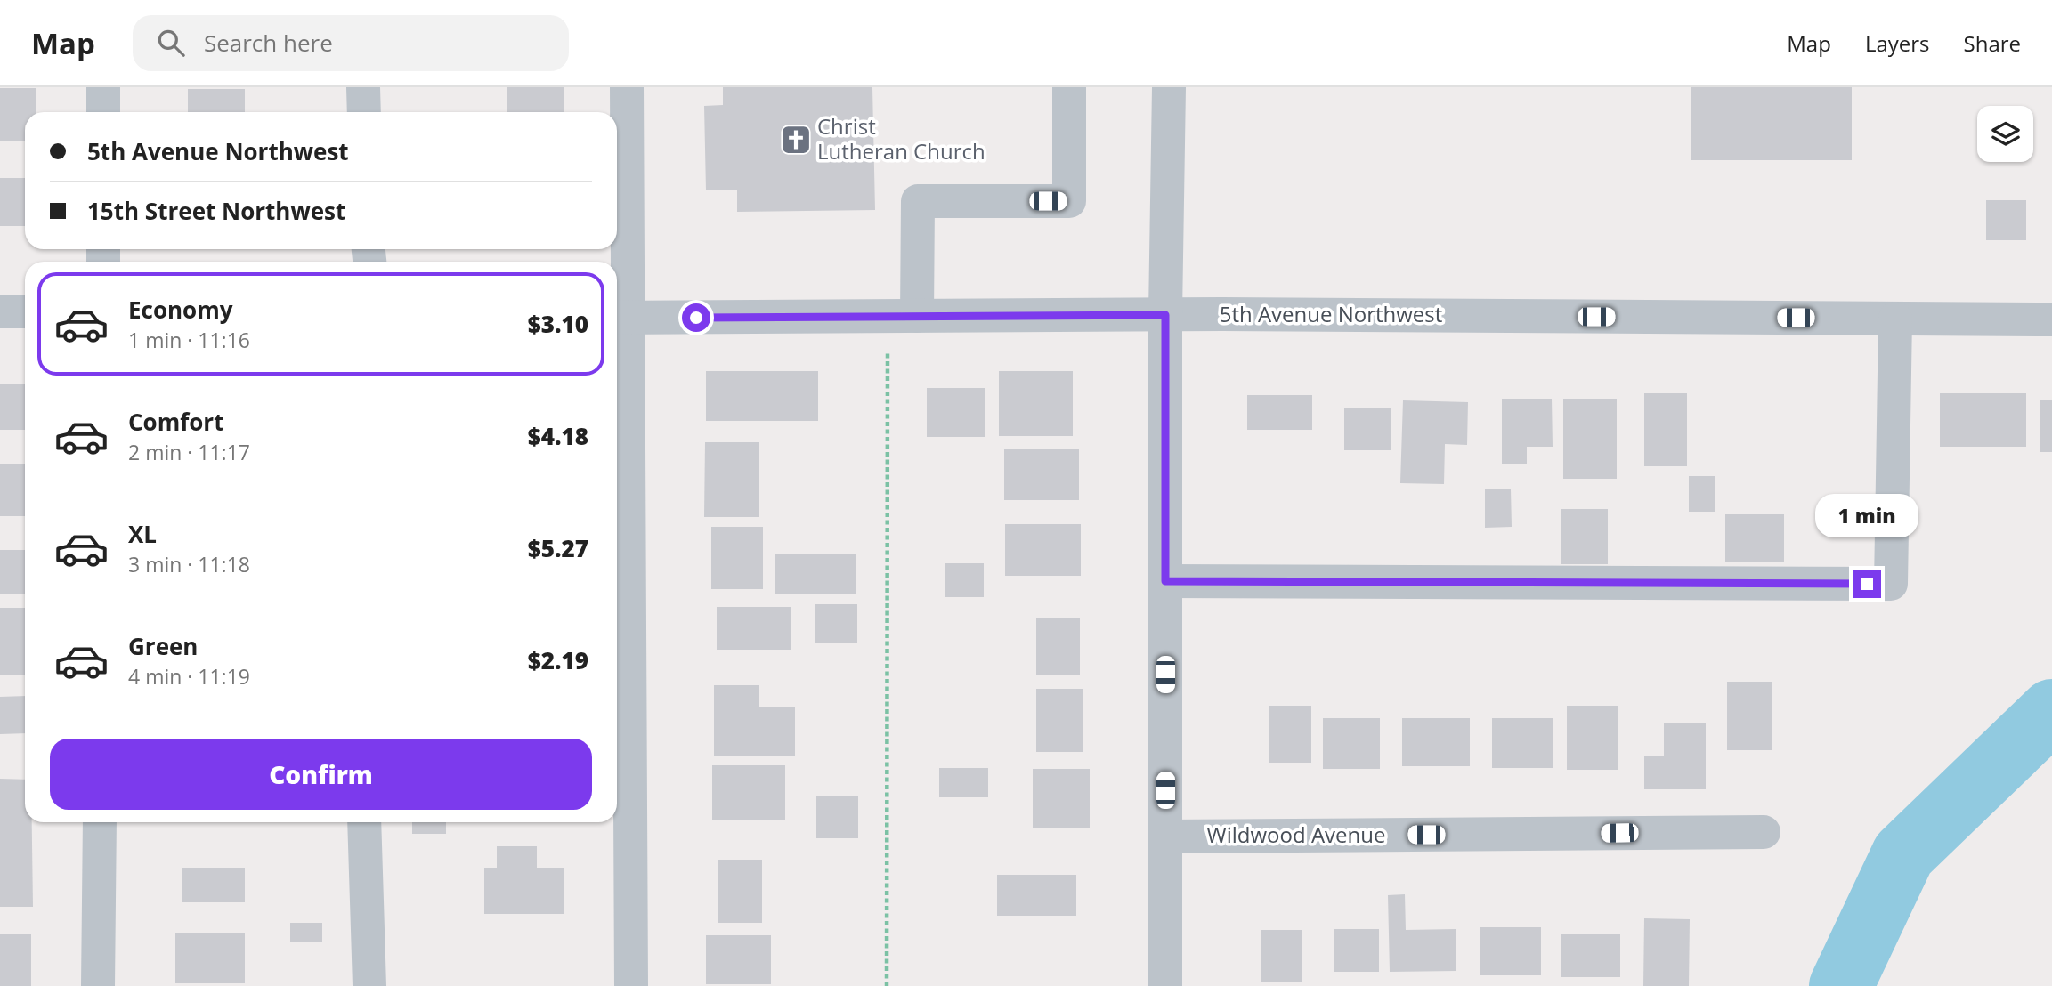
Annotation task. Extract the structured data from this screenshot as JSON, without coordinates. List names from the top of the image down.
{
  "streets": {
    "street": ["5th Avenue Northwest", "Wildwood Avenue"]
  },
  "places": {
    "church": ["Christ Lutheran Church"]
  },
  "page": {
    "header": "Map",
    "search": "Search here",
    "nav": ["Map", "Layers", "Share"],
    "banner": ["5th Avenue Northwest", "15th Street Northwest"],
    "list": [
      {
        "name": "Economy",
        "note": "1 min · 11:16",
        "value": "$3.10"
      },
      {
        "name": "Comfort",
        "note": "2 min · 11:17",
        "value": "$4.18"
      },
      {
        "name": "XL",
        "note": "3 min · 11:18",
        "value": "$5.27"
      },
      {
        "name": "Green",
        "note": "4 min · 11:19",
        "value": "$2.19"
      }
    ],
    "bubble": "1 min",
    "buttons": "Confirm"
  }
}
